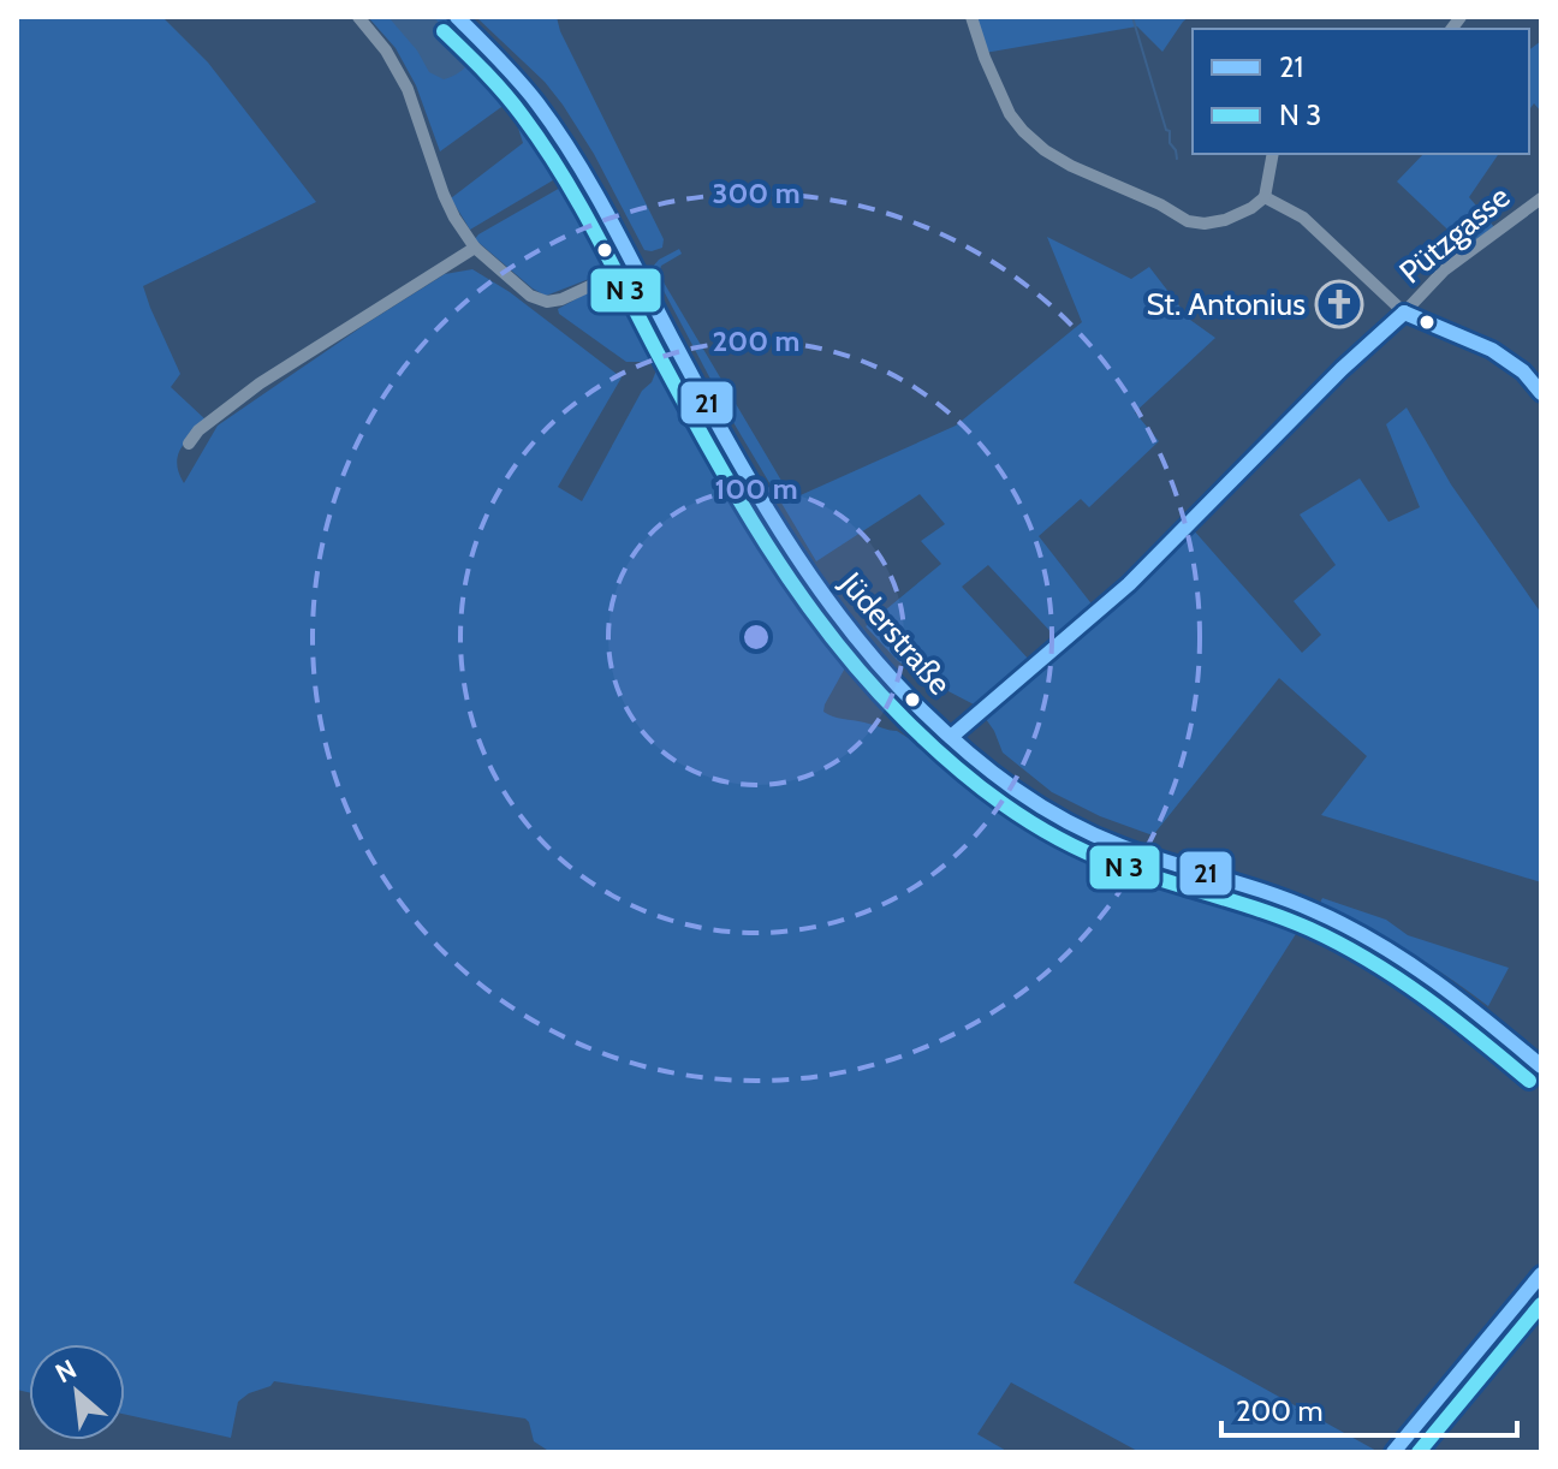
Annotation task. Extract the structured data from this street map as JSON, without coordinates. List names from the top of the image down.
{
  "streets": {
    "main road": ["Jüderstraße"],
    "street": ["Pützgasse"]
  },
  "crossings": [
    ["Pützgasse", "Jüderstraße"]
  ],
  "places": {
    "church": ["St. Antonius"]
  },
  "lines": ["transit line 21"],
  "legend": ["21", "N 3"],
  "scale_bar": "200 m",
  "north": "top left",
  "rings": ["300 m", "200 m", "100 m"]
}
